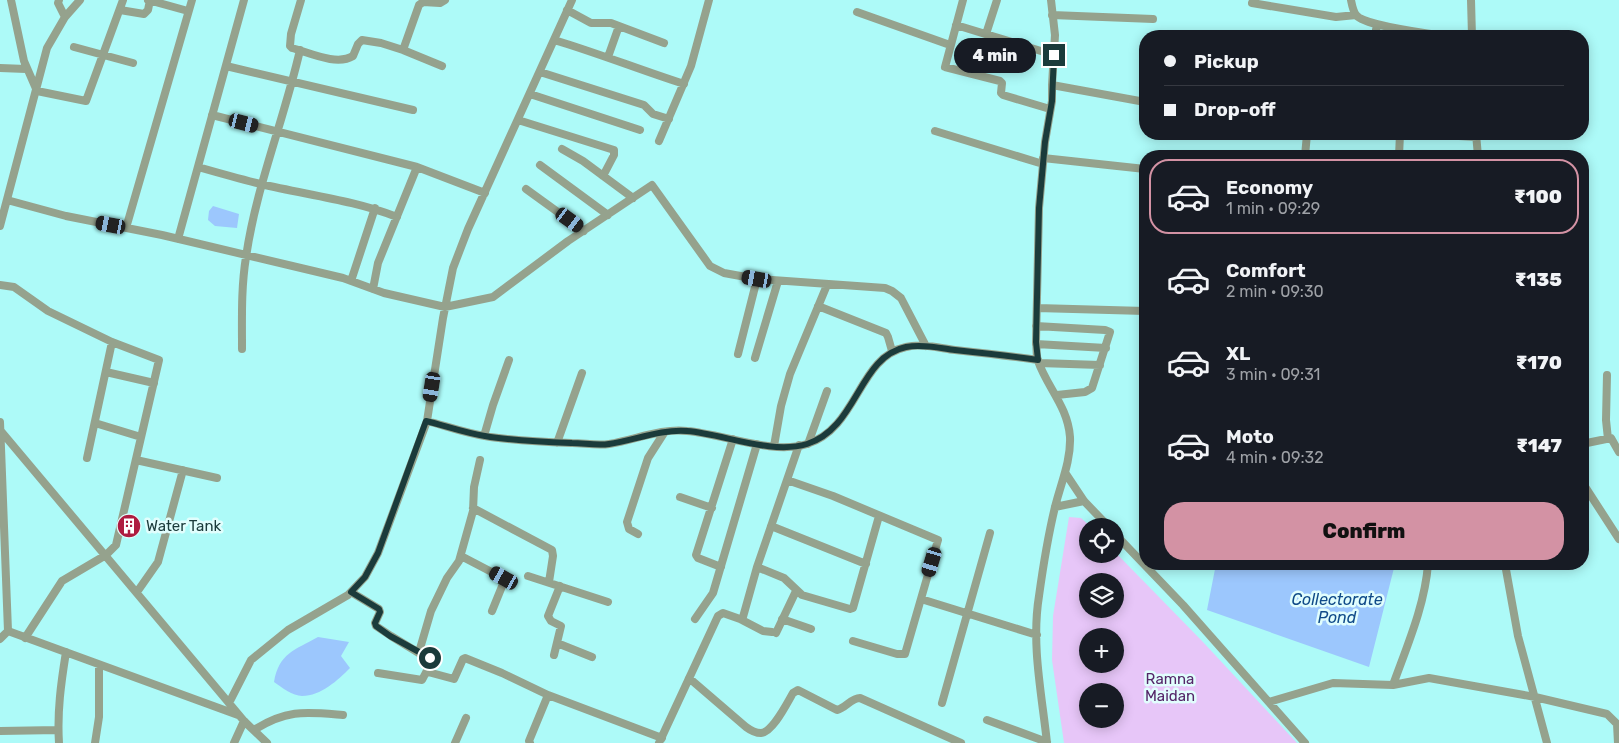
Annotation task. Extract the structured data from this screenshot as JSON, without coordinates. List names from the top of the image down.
{
  "water": ["Collectorate Pond"],
  "parks": ["Ramna Maidan"],
  "places": {
    "building": ["Water Tank"]
  },
  "page": {
    "banner": ["Pickup", "Drop-off"],
    "bubble": "4 min",
    "list": [
      {
        "name": "Economy",
        "note": "1 min · 09:29",
        "value": "₹100"
      },
      {
        "name": "Comfort",
        "note": "2 min · 09:30",
        "value": "₹135"
      },
      {
        "name": "XL",
        "note": "3 min · 09:31",
        "value": "₹170"
      },
      {
        "name": "Moto",
        "note": "4 min · 09:32",
        "value": "₹147"
      }
    ],
    "buttons": "Confirm",
    "map_buttons": ["+", "−"]
  }
}
